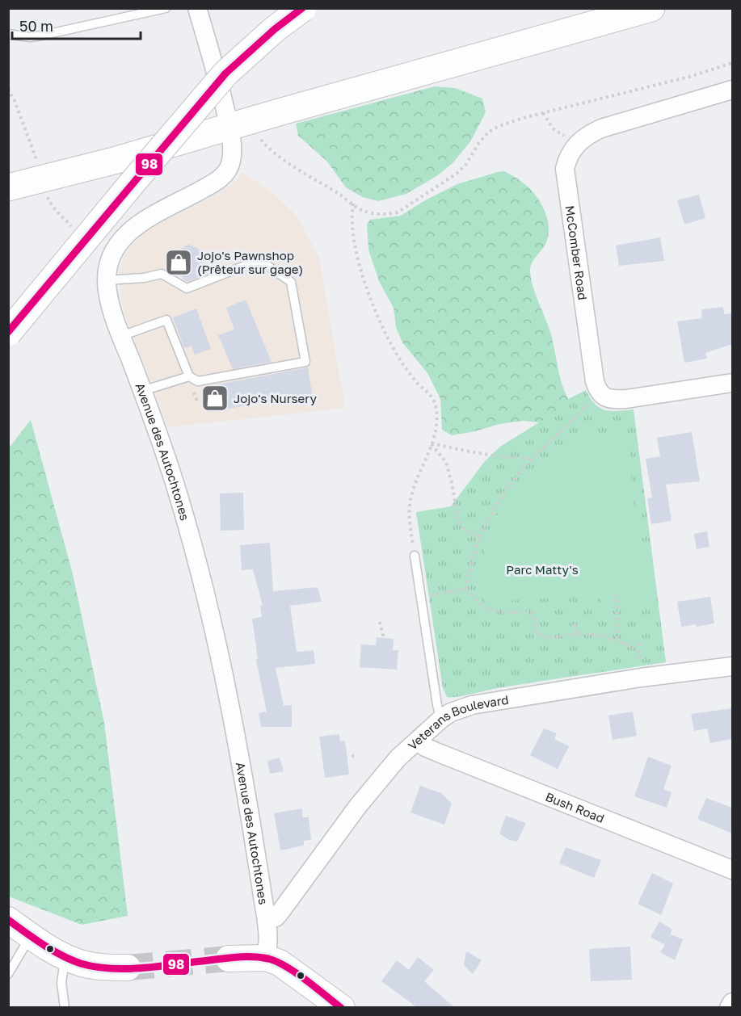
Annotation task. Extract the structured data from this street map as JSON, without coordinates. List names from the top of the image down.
{
  "streets": {
    "street": [
      "McComber Road",
      "Avenue des Autochtones",
      "Veterans Boulevard",
      "Bush Road"
    ]
  },
  "crossings": [
    ["Avenue des Autochtones", "Veterans Boulevard"],
    ["Veterans Boulevard", "Bush Road"]
  ],
  "parks": ["Parc Matty's"],
  "places": {
    "shop": ["Jojo's Pawnshop (Prêteur sur gage)", "Jojo's Nursery"]
  },
  "lines": ["transit line 98"],
  "scale_bar": "50 m"
}
